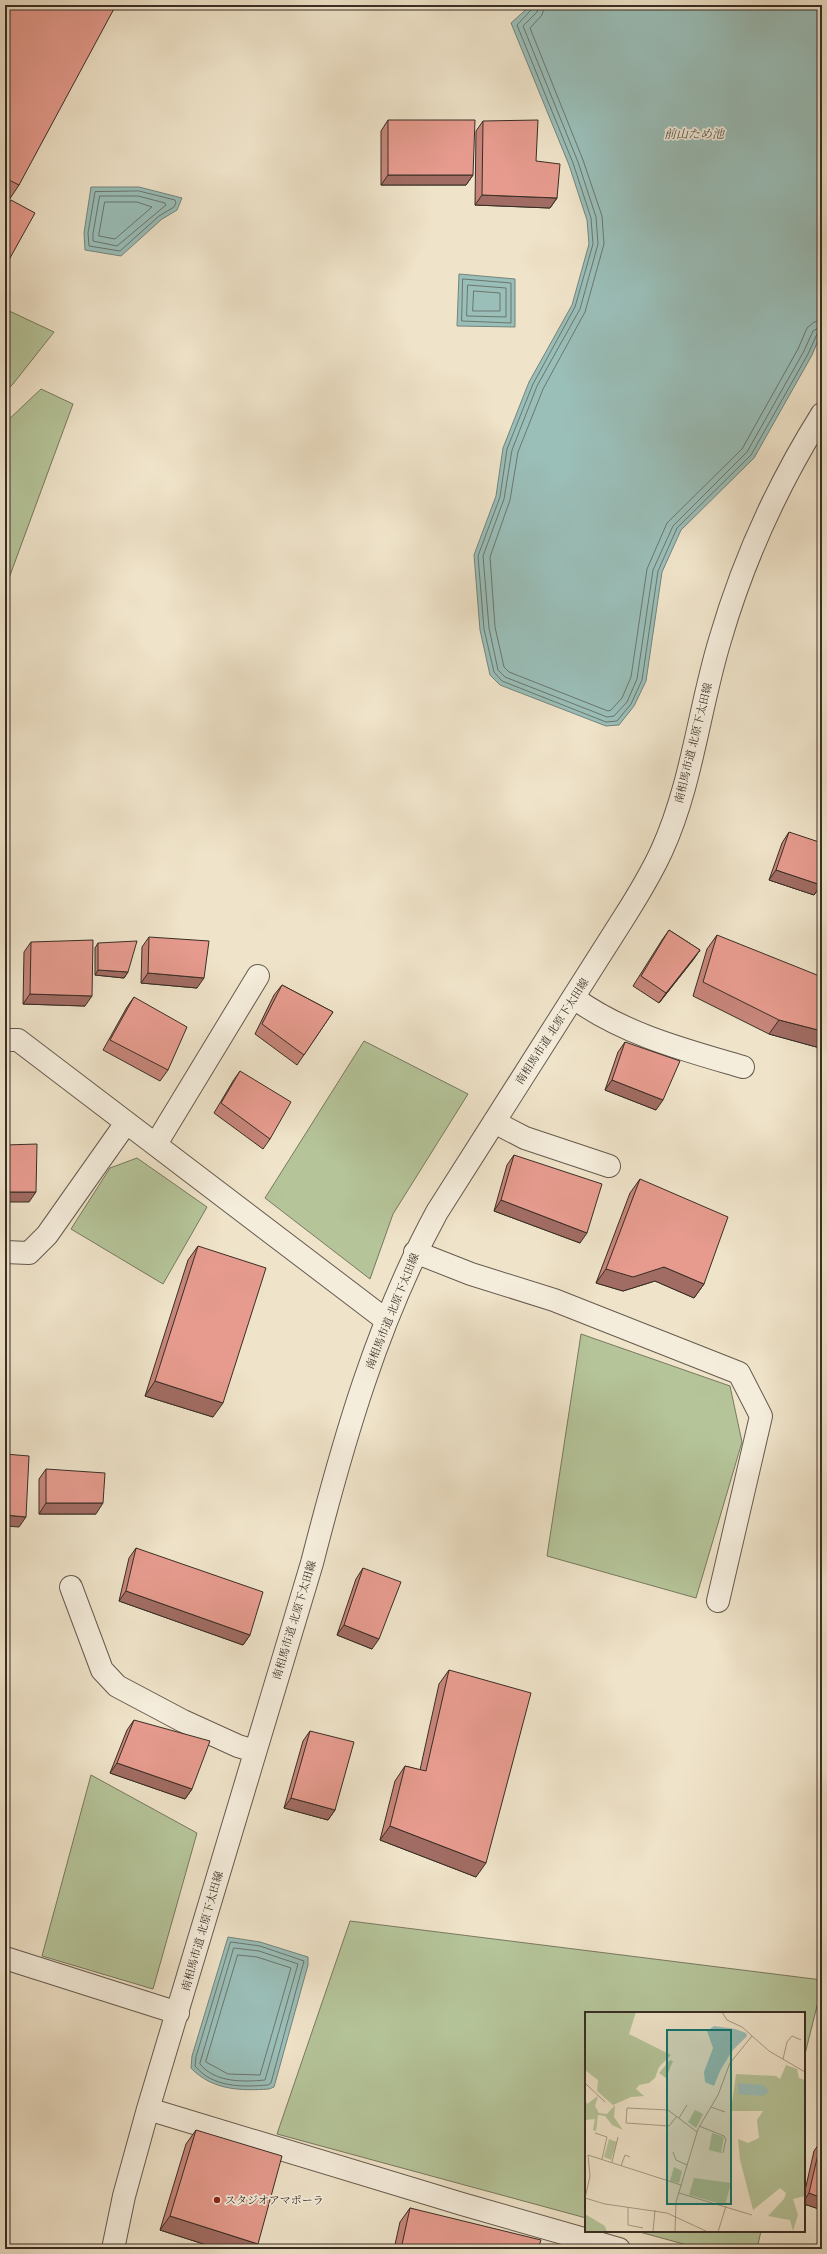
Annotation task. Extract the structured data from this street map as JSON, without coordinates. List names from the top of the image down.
{
  "streets": {
    "street": ["南相馬市道 北原下太田線"]
  },
  "water": ["前山ため池"],
  "places": ["スタジオアマポーラ"]
}
